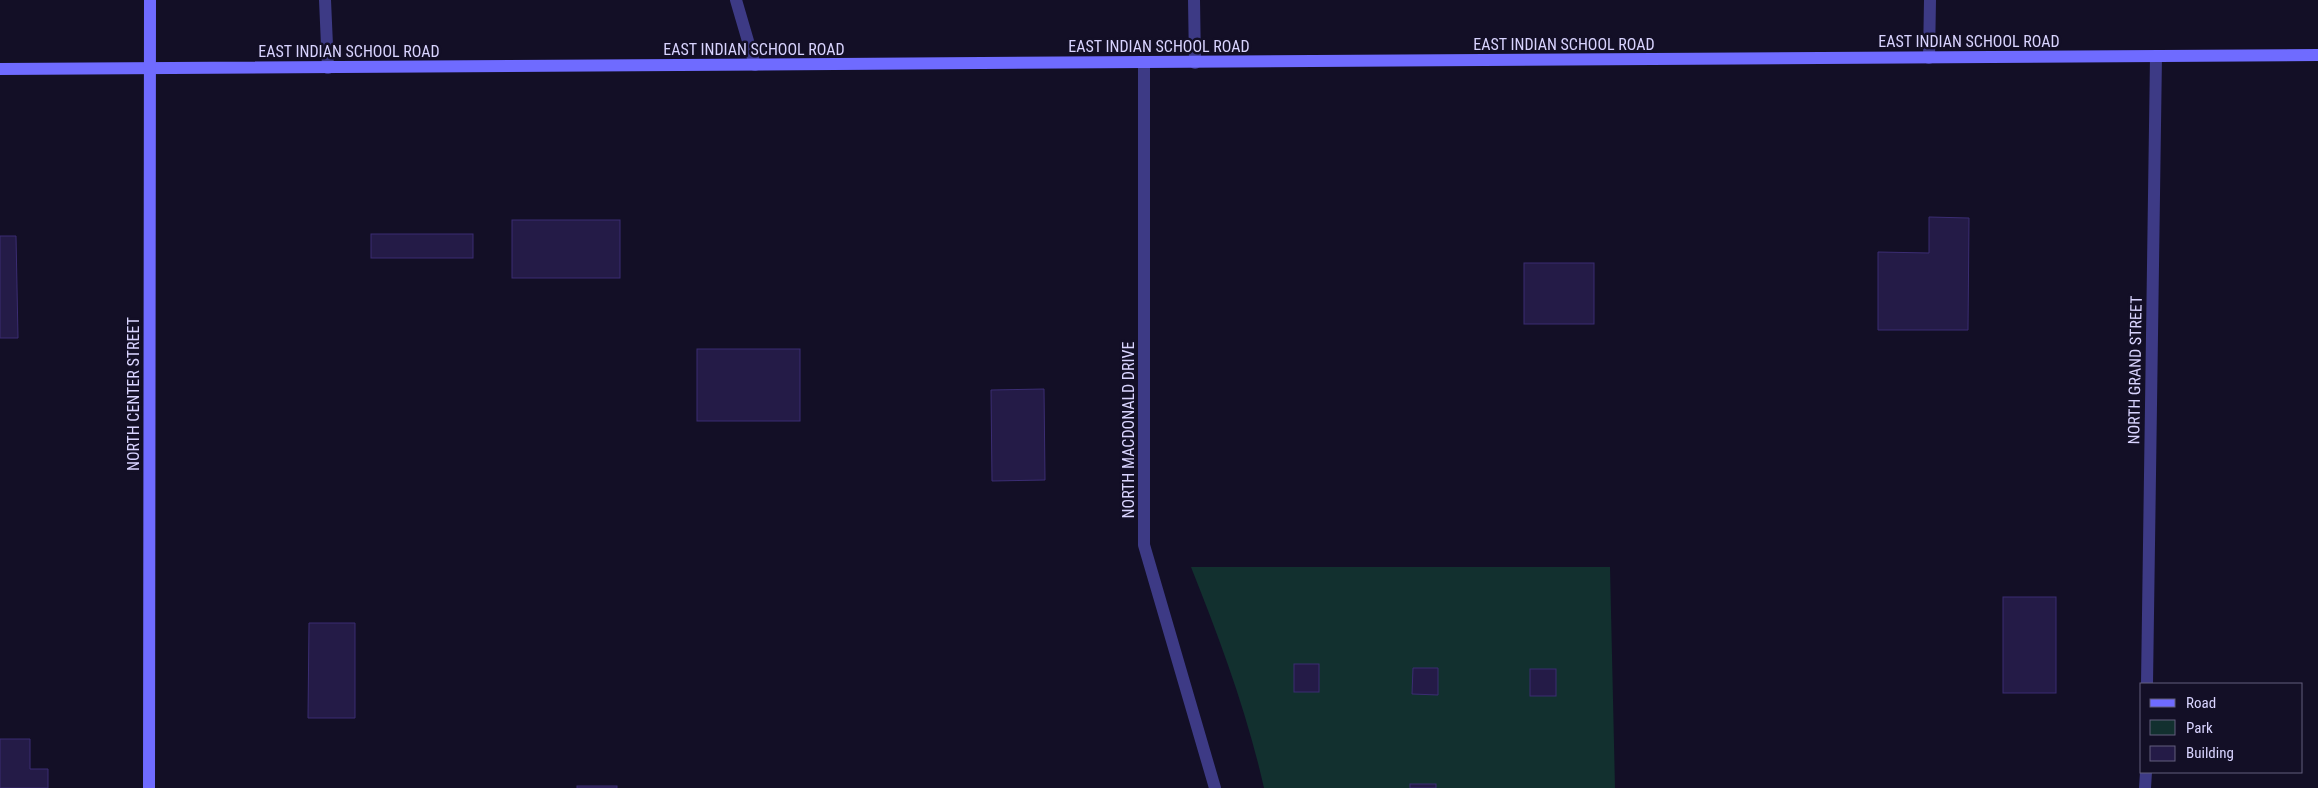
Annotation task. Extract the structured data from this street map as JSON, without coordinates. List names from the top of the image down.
{
  "streets": {
    "street": [
      "EAST INDIAN SCHOOL ROAD",
      "NORTH GRAND STREET",
      "NORTH CENTER STREET",
      "NORTH MACDONALD DRIVE"
    ]
  },
  "crossings": [
    ["EAST INDIAN SCHOOL ROAD", "NORTH GRAND STREET"],
    ["EAST INDIAN SCHOOL ROAD", "NORTH CENTER STREET"],
    ["EAST INDIAN SCHOOL ROAD", "NORTH MACDONALD DRIVE"]
  ],
  "legend": ["Road", "Park", "Building"]
}
